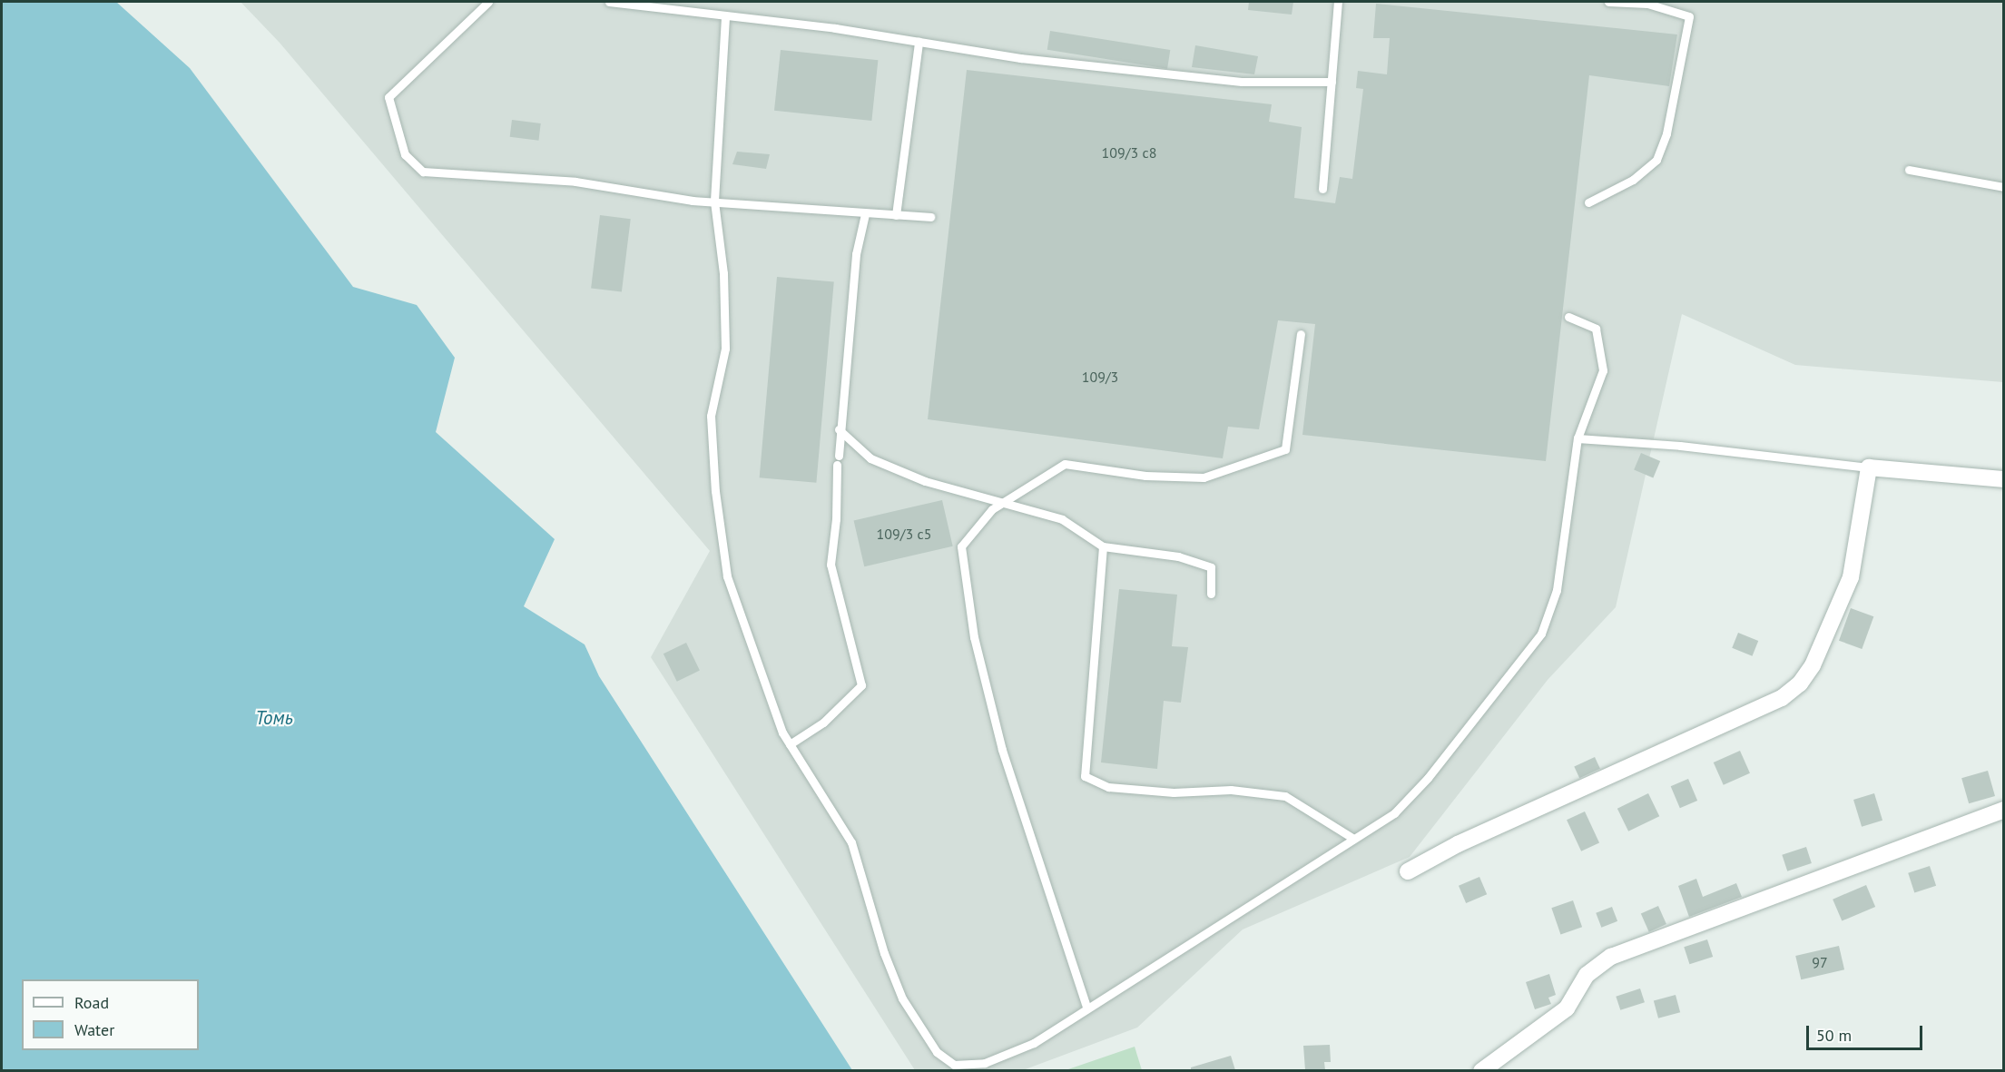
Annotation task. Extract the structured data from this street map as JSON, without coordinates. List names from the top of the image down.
{
  "water": ["Томь"],
  "house_numbers": [
    "109/3 с8",
    "109/3",
    "109/3 с5",
    "97"
  ],
  "legend": ["Road", "Water"],
  "scale_bar": "50 m"
}
